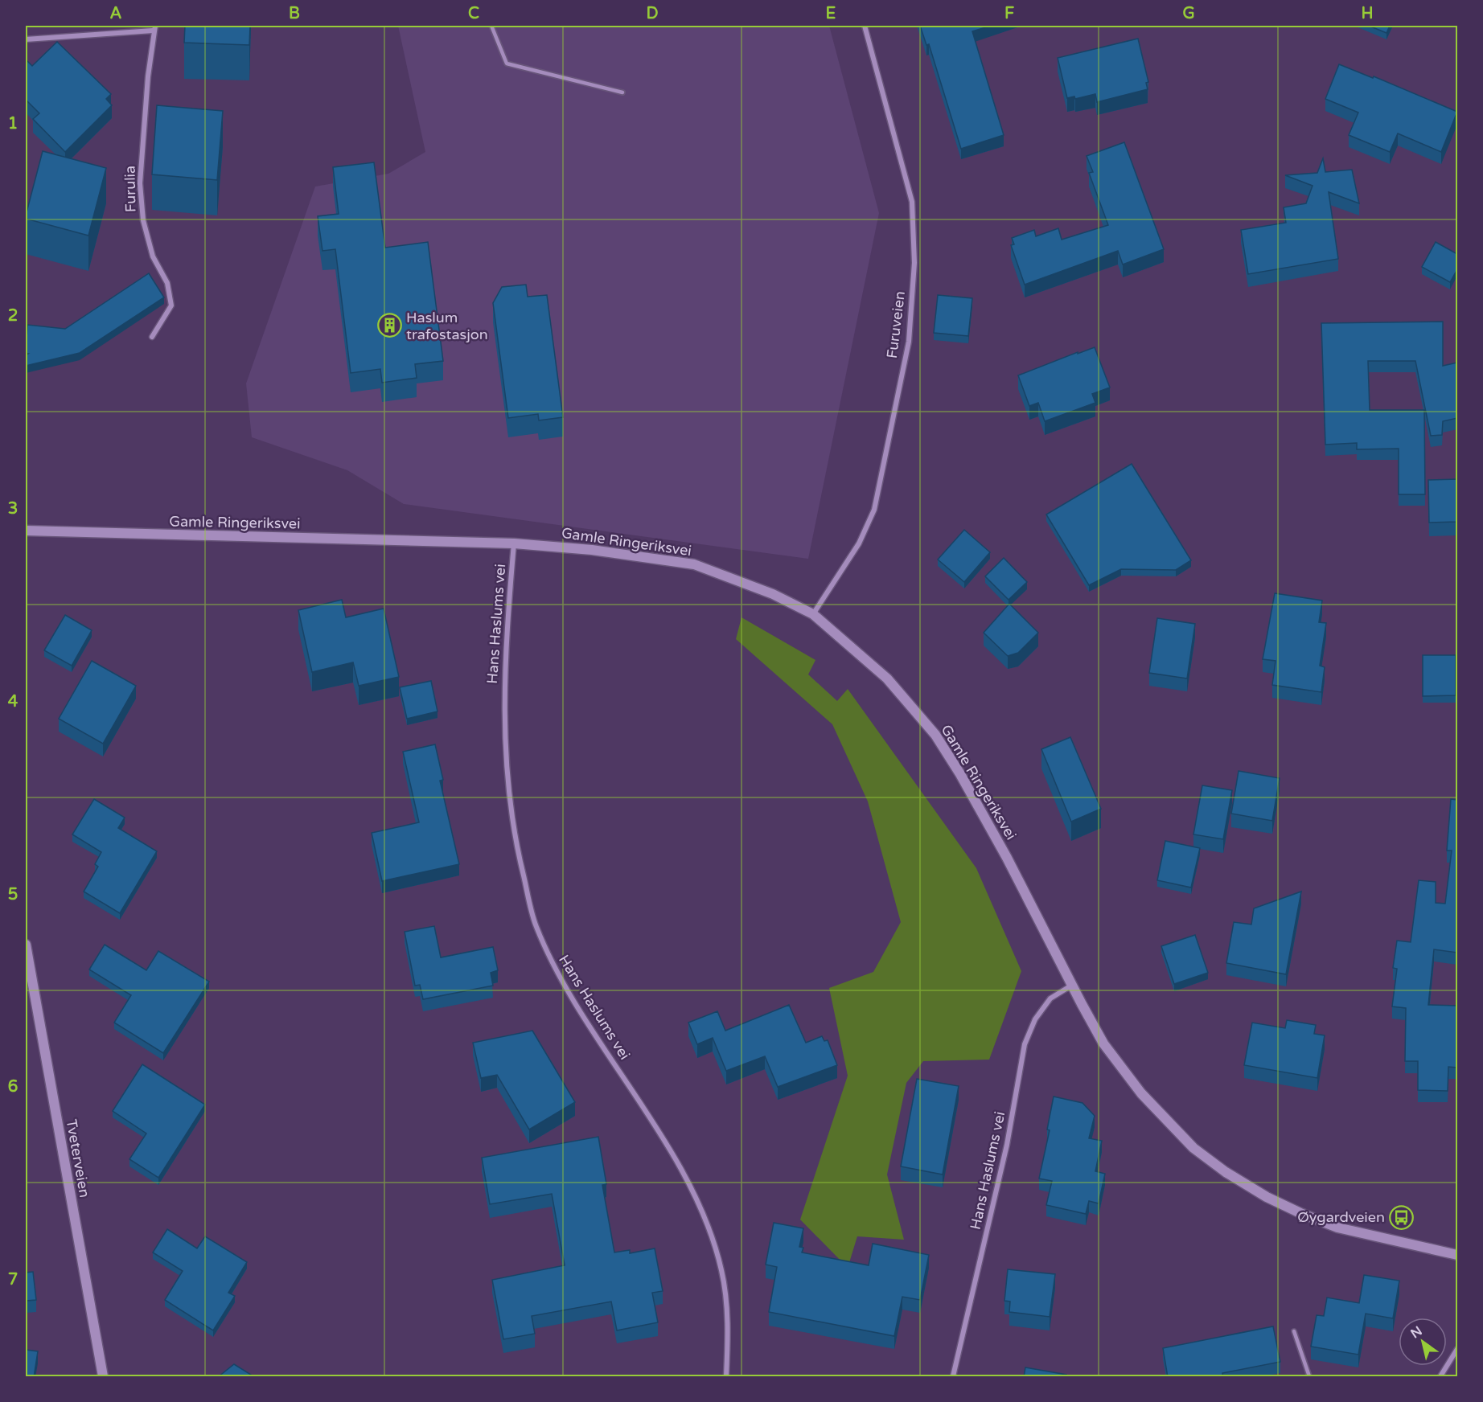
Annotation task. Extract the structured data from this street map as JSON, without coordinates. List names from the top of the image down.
{
  "streets": {
    "main road": ["Gamle Ringeriksvei", "Tveterveien"],
    "street": ["Furulia", "Furuveien", "Hans Haslums vei"]
  },
  "crossings": [
    ["Furuveien", "Gamle Ringeriksvei"],
    ["Gamle Ringeriksvei", "Hans Haslums vei"]
  ],
  "places": {
    "building": ["Haslum trafostasjon"],
    "bus stop": ["Øygardveien"]
  },
  "north": "top left",
  "grid": {
    "columns": [
      "A",
      "B",
      "C",
      "D",
      "E",
      "F",
      "G",
      "H"
    ],
    "rows": [
      "1",
      "2",
      "3",
      "4",
      "5",
      "6",
      "7"
    ]
  }
}
